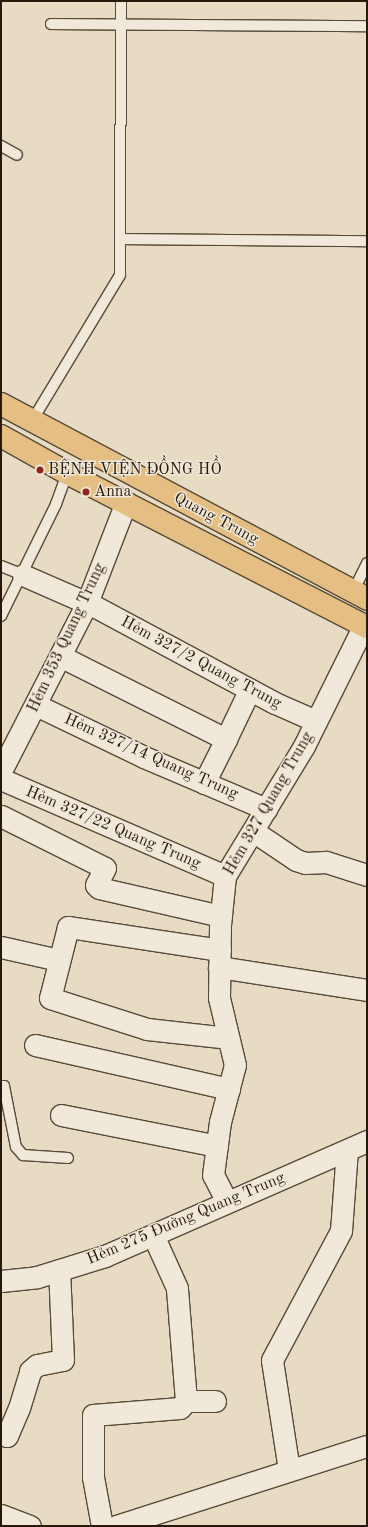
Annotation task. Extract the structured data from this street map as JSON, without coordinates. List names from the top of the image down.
{
  "streets": {
    "main road": ["Quang Trung"],
    "street": [
      "Hẻm 353 Quang Trung",
      "Hẻm 327/2 Quang Trung",
      "Hẻm 327/14 Quang Trung",
      "Hẻm 327 Quang Trung",
      "Hẻm 327/22 Quang Trung",
      "Hẻm 275 Đường Quang Trung"
    ]
  },
  "crossings": [
    ["Quang Trung", "Hẻm 353 Quang Trung"],
    ["Quang Trung", "Hẻm 327 Quang Trung"],
    ["Hẻm 353 Quang Trung", "Hẻm 327/2 Quang Trung"],
    ["Hẻm 353 Quang Trung", "Hẻm 327/14 Quang Trung"],
    ["Hẻm 327/2 Quang Trung", "Hẻm 327 Quang Trung"],
    ["Hẻm 327/14 Quang Trung", "Hẻm 327 Quang Trung"],
    ["Hẻm 327 Quang Trung", "Hẻm 327/22 Quang Trung"],
    ["Hẻm 327 Quang Trung", "Hẻm 275 Đường Quang Trung"]
  ],
  "places": ["BỆNH VIỆN ĐỒNG HỒ", "Anna"]
}
